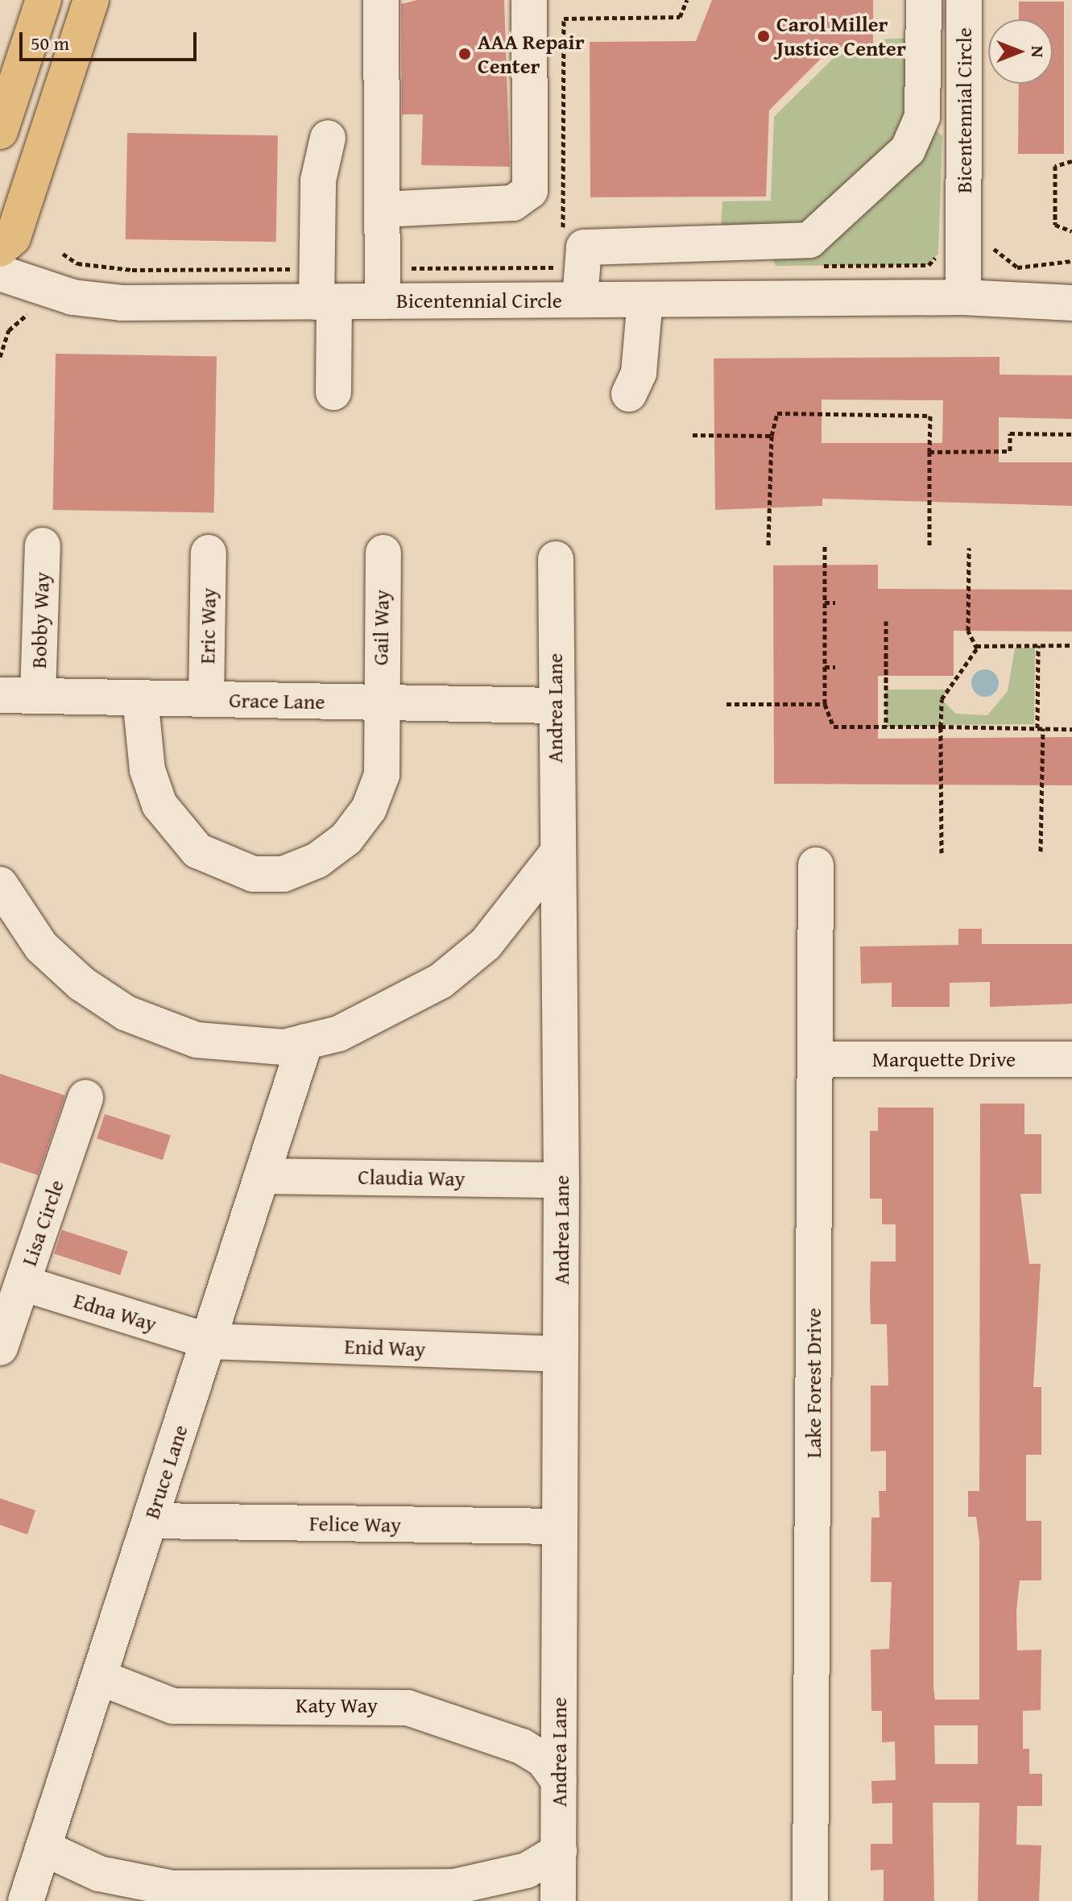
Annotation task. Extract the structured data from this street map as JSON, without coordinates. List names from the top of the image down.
{
  "streets": {
    "street": [
      "Bicentennial Circle",
      "Bobby Way",
      "Eric Way",
      "Gail Way",
      "Grace Lane",
      "Andrea Lane",
      "Marquette Drive",
      "Claudia Way",
      "Lisa Circle",
      "Edna Way",
      "Enid Way",
      "Lake Forest Drive",
      "Bruce Lane",
      "Felice Way",
      "Katy Way"
    ]
  },
  "crossings": [
    ["Bobby Way", "Grace Lane"],
    ["Eric Way", "Grace Lane"],
    ["Gail Way", "Grace Lane"],
    ["Grace Lane", "Andrea Lane"],
    ["Andrea Lane", "Claudia Way"],
    ["Andrea Lane", "Enid Way"],
    ["Andrea Lane", "Felice Way"],
    ["Andrea Lane", "Katy Way"],
    ["Marquette Drive", "Lake Forest Drive"],
    ["Claudia Way", "Bruce Lane"],
    ["Lisa Circle", "Edna Way"],
    ["Edna Way", "Enid Way"],
    ["Edna Way", "Bruce Lane"],
    ["Enid Way", "Bruce Lane"],
    ["Bruce Lane", "Felice Way"],
    ["Bruce Lane", "Katy Way"]
  ],
  "places": ["Carol Miller Justice Center", "AAA Repair Center"],
  "scale_bar": "50 m",
  "north": "right"
}
